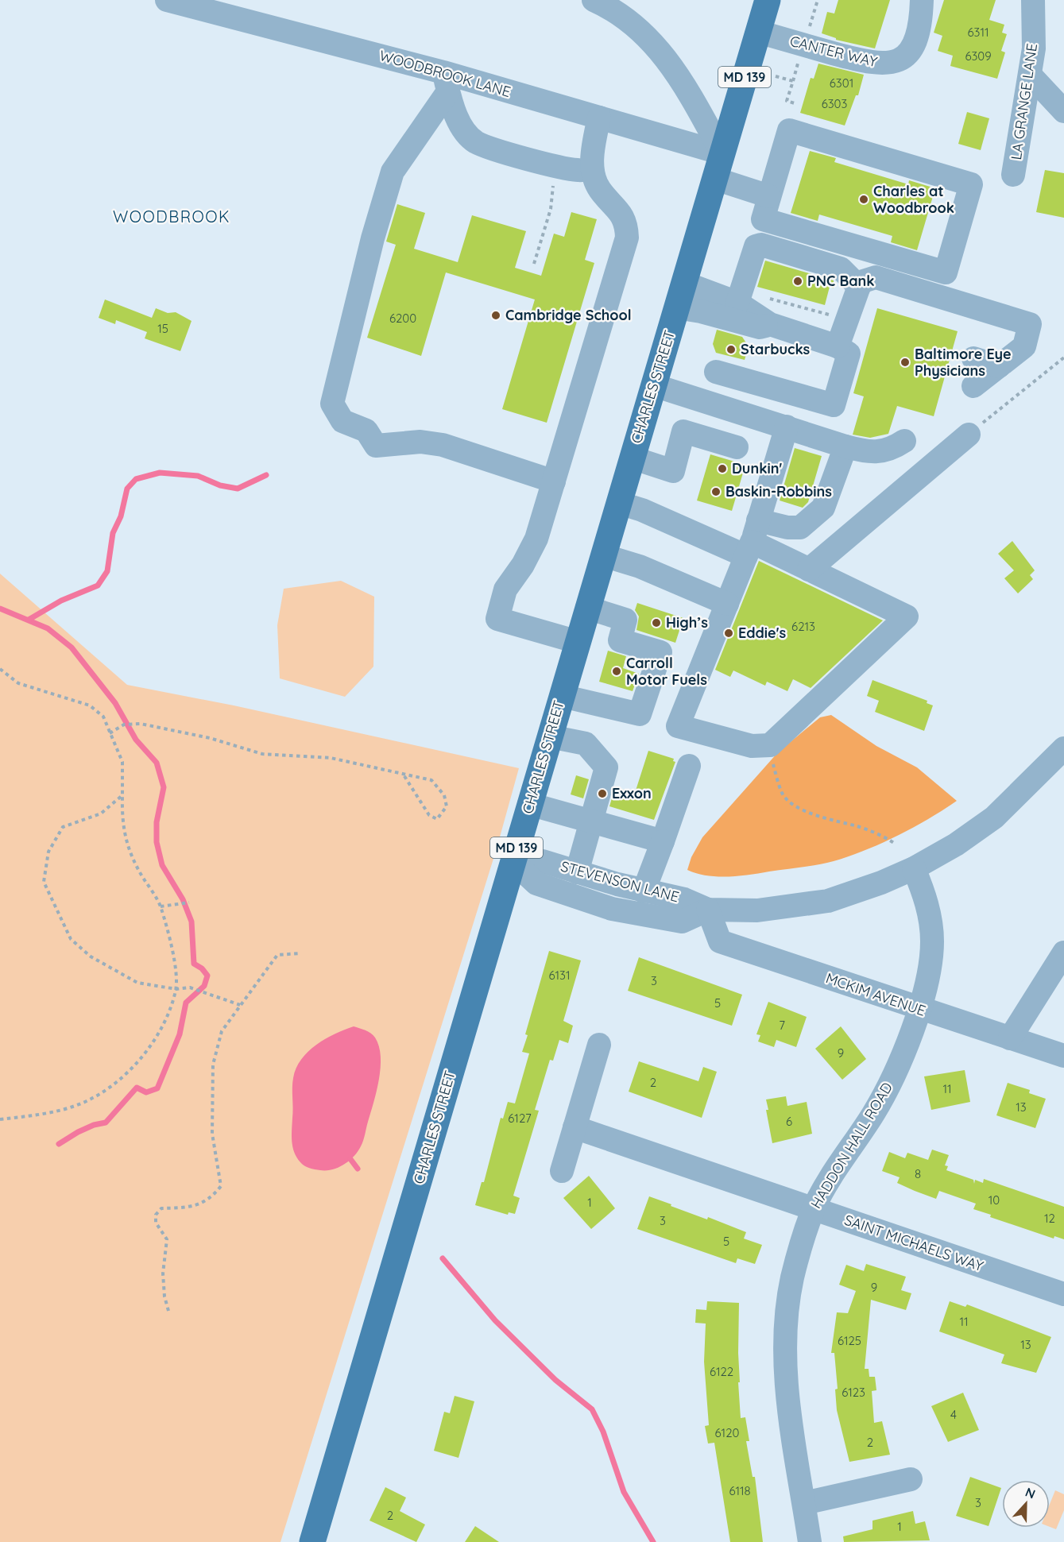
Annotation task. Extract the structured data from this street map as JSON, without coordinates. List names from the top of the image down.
{
  "streets": {
    "main road": ["MD 139", "CHARLES STREET"],
    "street": [
      "CANTER WAY",
      "WOODBROOK LANE",
      "LA GRANGE LANE",
      "STEVENSON LANE",
      "MCKIM AVENUE",
      "HADDON HALL ROAD",
      "SAINT MICHAELS WAY"
    ]
  },
  "crossings": [
    ["CANTER WAY", "CHARLES STREET"],
    ["WOODBROOK LANE", "CHARLES STREET"],
    ["CHARLES STREET", "STEVENSON LANE"],
    ["STEVENSON LANE", "MCKIM AVENUE"],
    ["STEVENSON LANE", "HADDON HALL ROAD"],
    ["MCKIM AVENUE", "HADDON HALL ROAD"],
    ["HADDON HALL ROAD", "SAINT MICHAELS WAY"]
  ],
  "districts": ["WOODBROOK"],
  "places": [
    "Charles at Woodbrook",
    "PNC Bank",
    "Cambridge School",
    "Starbucks",
    "Baltimore Eye Physicians",
    "Dunkin'",
    "Baskin-Robbins",
    "High’s",
    "Eddie's",
    "Carroll Motor Fuels",
    "Exxon"
  ],
  "house_numbers": [
    "6311",
    "6309",
    "6301",
    "6303",
    "6200",
    "15",
    "6213",
    "6131",
    "3",
    "5",
    "7",
    "9",
    "2",
    "11",
    "13",
    "6127",
    "6",
    "8",
    "10",
    "1",
    "12",
    "3",
    "5",
    "9",
    "11",
    "6125",
    "13",
    "6122",
    "6123",
    "4",
    "6120",
    "2",
    "6118",
    "3",
    "2",
    "1"
  ],
  "north": "top"
}
